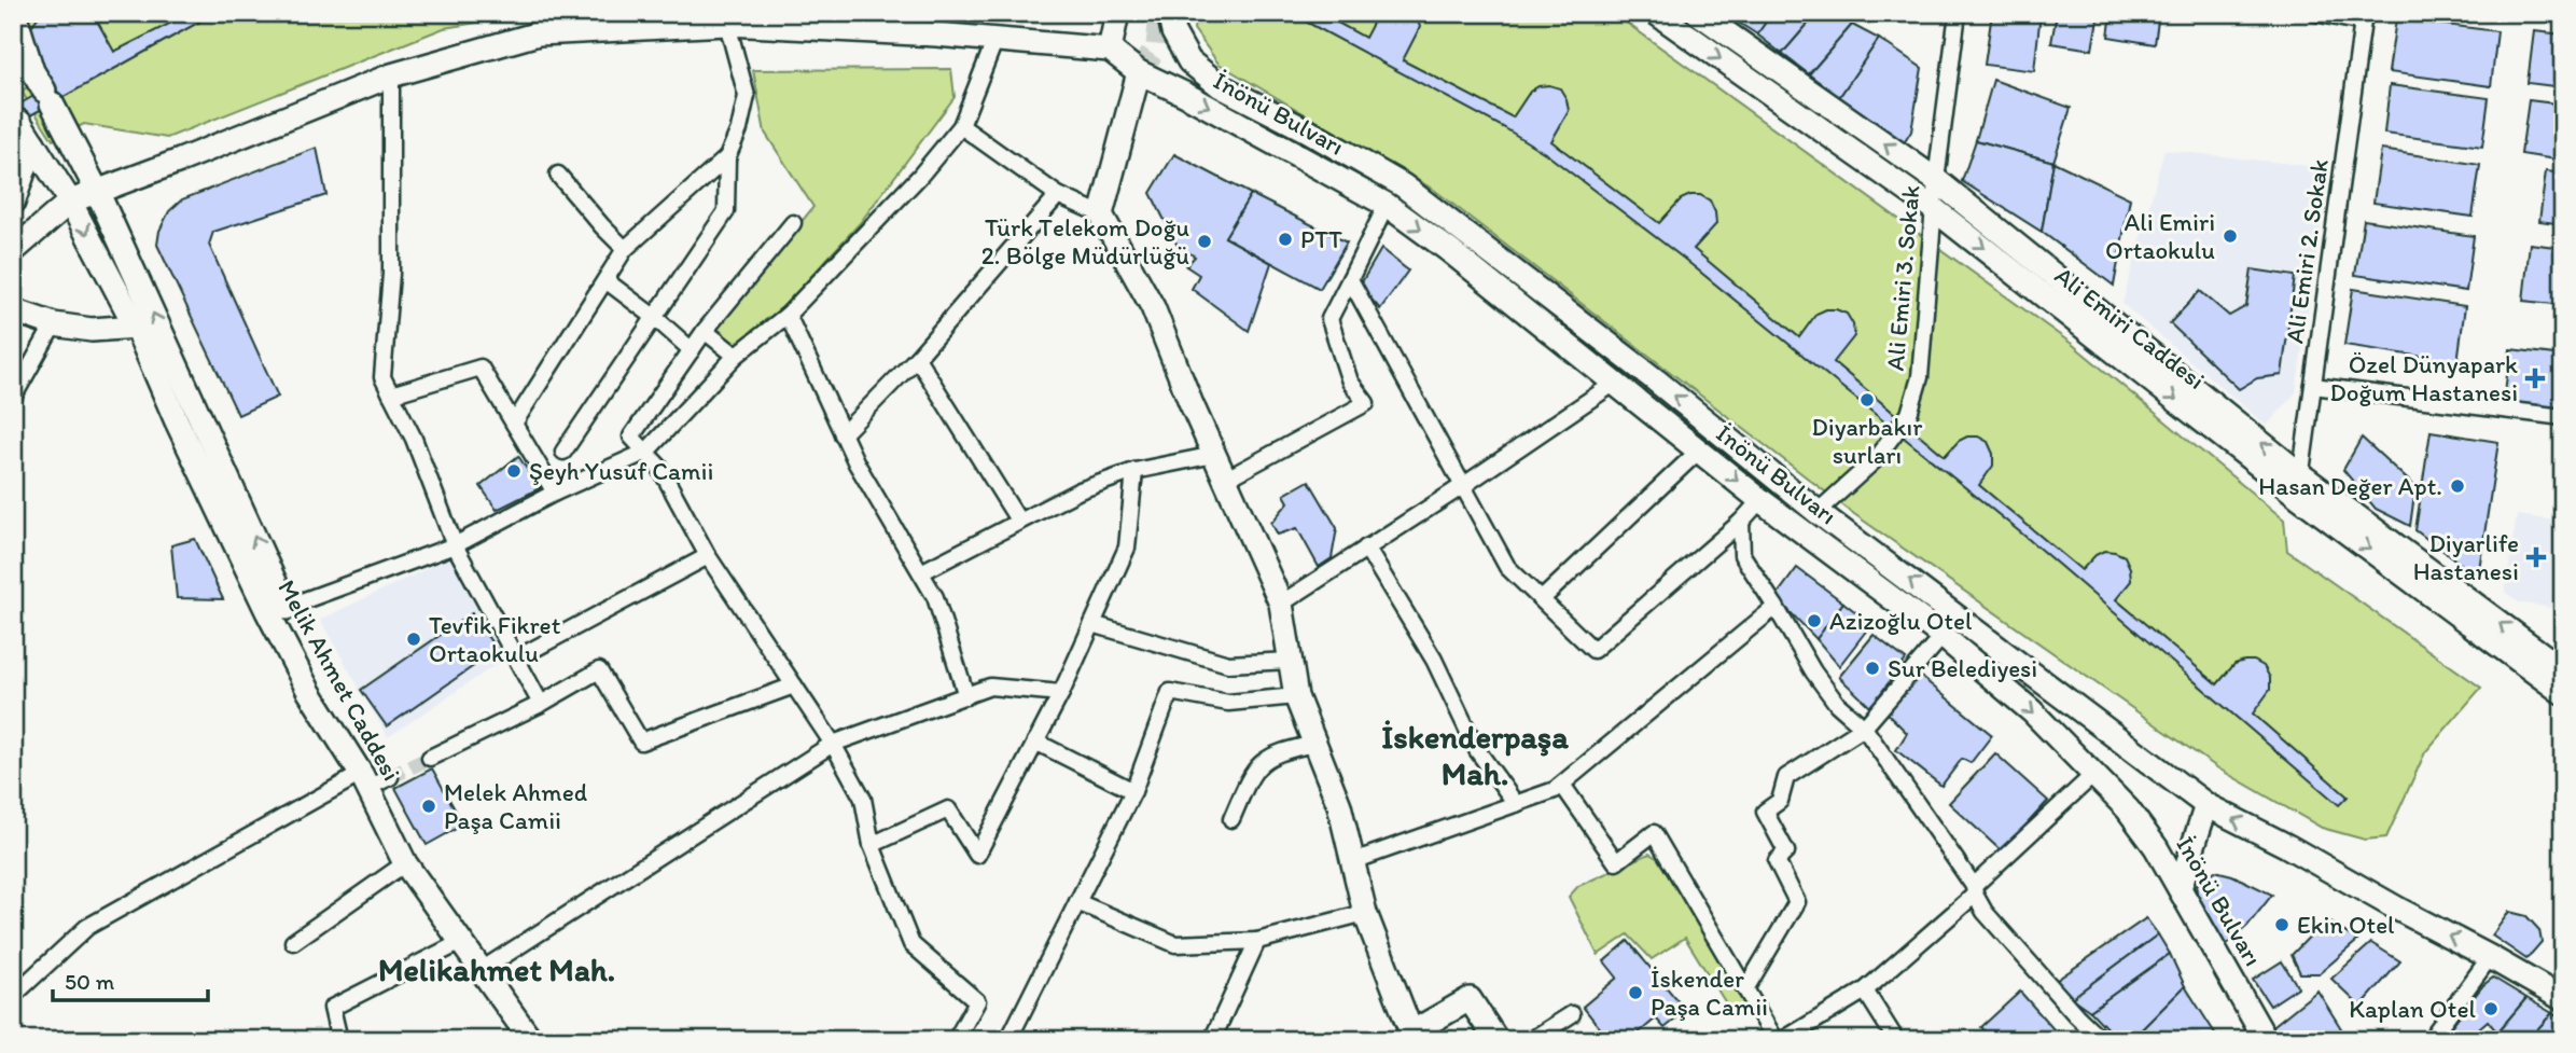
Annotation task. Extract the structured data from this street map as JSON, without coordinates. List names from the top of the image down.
{
  "streets": {
    "main road": ["İnönü Bulvarı", "Ali Emiri Caddesi", "Melik Ahmet Caddesi"],
    "street": ["Ali Emiri 2. Sokak", "Ali Emiri 3. Sokak"]
  },
  "crossings": [
    ["Ali Emiri 2. Sokak", "Ali Emiri Caddesi"],
    ["Ali Emiri 3. Sokak", "Ali Emiri Caddesi"]
  ],
  "districts": ["İskenderpaşa Mah.", "Melikahmet Mah."],
  "places": {
    "other": [
      "Ali Emiri Ortaokulu",
      "PTT",
      "Türk Telekom Doğu 2. Bölge Müdürlüğü",
      "Diyarbakır surları",
      "Şeyh Yusuf Camii",
      "Hasan Değer Apt.",
      "Azizoğlu Otel",
      "Tevfik Fikret Ortaokulu",
      "Sur Belediyesi",
      "Melek Ahmed Paşa Camii",
      "Ekin Otel",
      "İskender Paşa Camii",
      "Kaplan Otel"
    ],
    "health": ["Özel Dünyapark Doğum Hastanesi", "Diyarlife Hastanesi"]
  },
  "scale_bar": "50 m"
}
